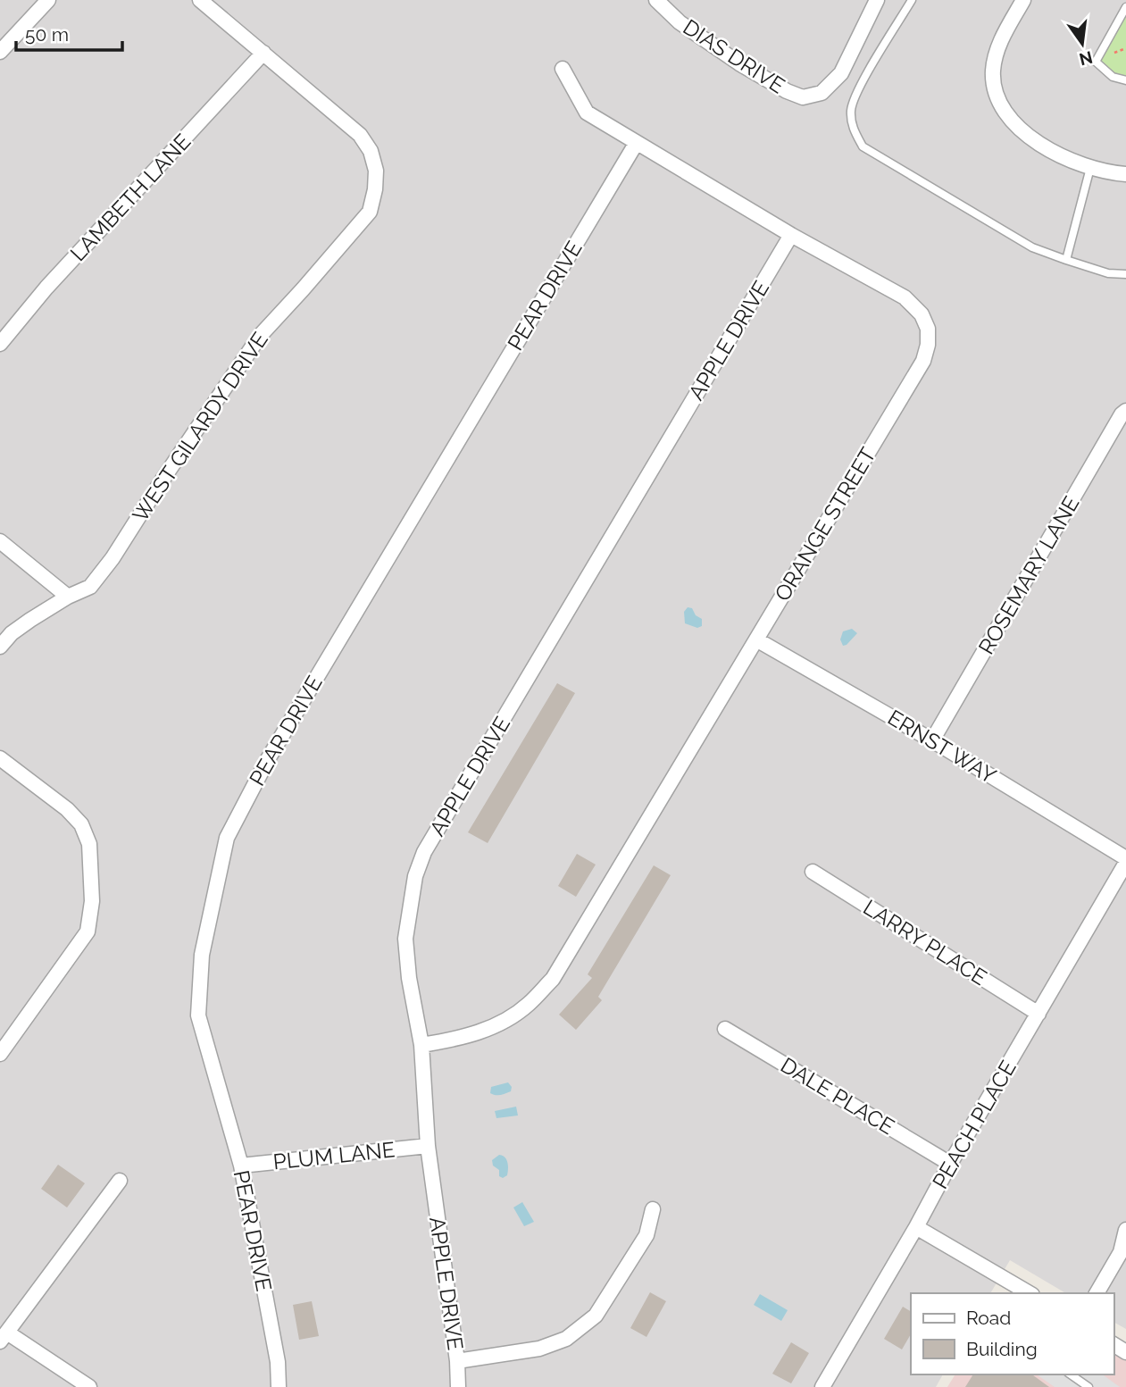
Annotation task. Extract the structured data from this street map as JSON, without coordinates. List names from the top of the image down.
{
  "streets": {
    "street": [
      "DIAS DRIVE",
      "LAMBETH LANE",
      "PEAR DRIVE",
      "APPLE DRIVE",
      "WEST GILARDY DRIVE",
      "ORANGE STREET",
      "ROSEMARY LANE",
      "ERNST WAY",
      "LARRY PLACE",
      "DALE PLACE",
      "PEACH PLACE",
      "PLUM LANE"
    ]
  },
  "crossings": [
    ["LAMBETH LANE", "WEST GILARDY DRIVE"],
    ["PEAR DRIVE", "ORANGE STREET"],
    ["PEAR DRIVE", "PLUM LANE"],
    ["APPLE DRIVE", "ORANGE STREET"],
    ["APPLE DRIVE", "PLUM LANE"],
    ["ORANGE STREET", "ERNST WAY"],
    ["ROSEMARY LANE", "ERNST WAY"],
    ["ERNST WAY", "PEACH PLACE"],
    ["LARRY PLACE", "PEACH PLACE"],
    ["DALE PLACE", "PEACH PLACE"]
  ],
  "legend": ["Road", "Building"],
  "scale_bar": "50 m",
  "north": "bottom"
}
